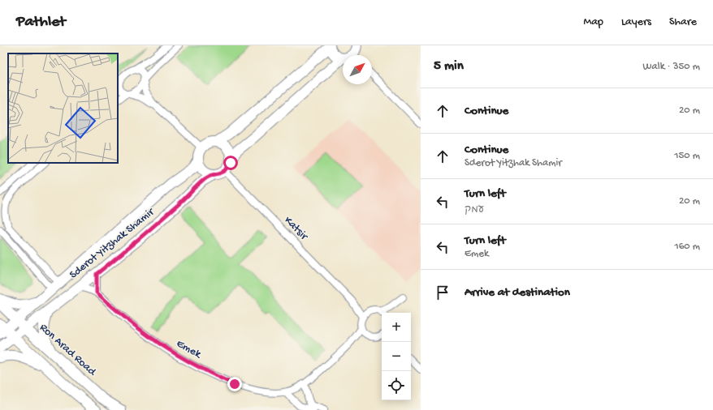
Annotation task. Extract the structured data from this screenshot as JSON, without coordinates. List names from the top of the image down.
{
  "streets": {
    "street": [
      "Katsir",
      "Sderot Yitzhak Shamir",
      "Emek",
      "Ron Arad Road"
    ]
  },
  "crossings": [
    ["Katsir", "Sderot Yitzhak Shamir"],
    ["Sderot Yitzhak Shamir", "Ron Arad Road"]
  ],
  "north": "top right",
  "page": {
    "header": "Pathlet",
    "nav": ["Map", "Layers", "Share"],
    "heading": ["5 min", "Walk · 350 m"],
    "list": [
      ["Continue", "20 m"],
      ["Continue", "Sderot Yitzhak Shamir", "150 m"],
      ["Turn left", "עמק", "20 m"],
      ["Turn left", "Emek", "160 m"],
      "Arrive at destination"
    ],
    "map_buttons": ["+", "−"]
  }
}
